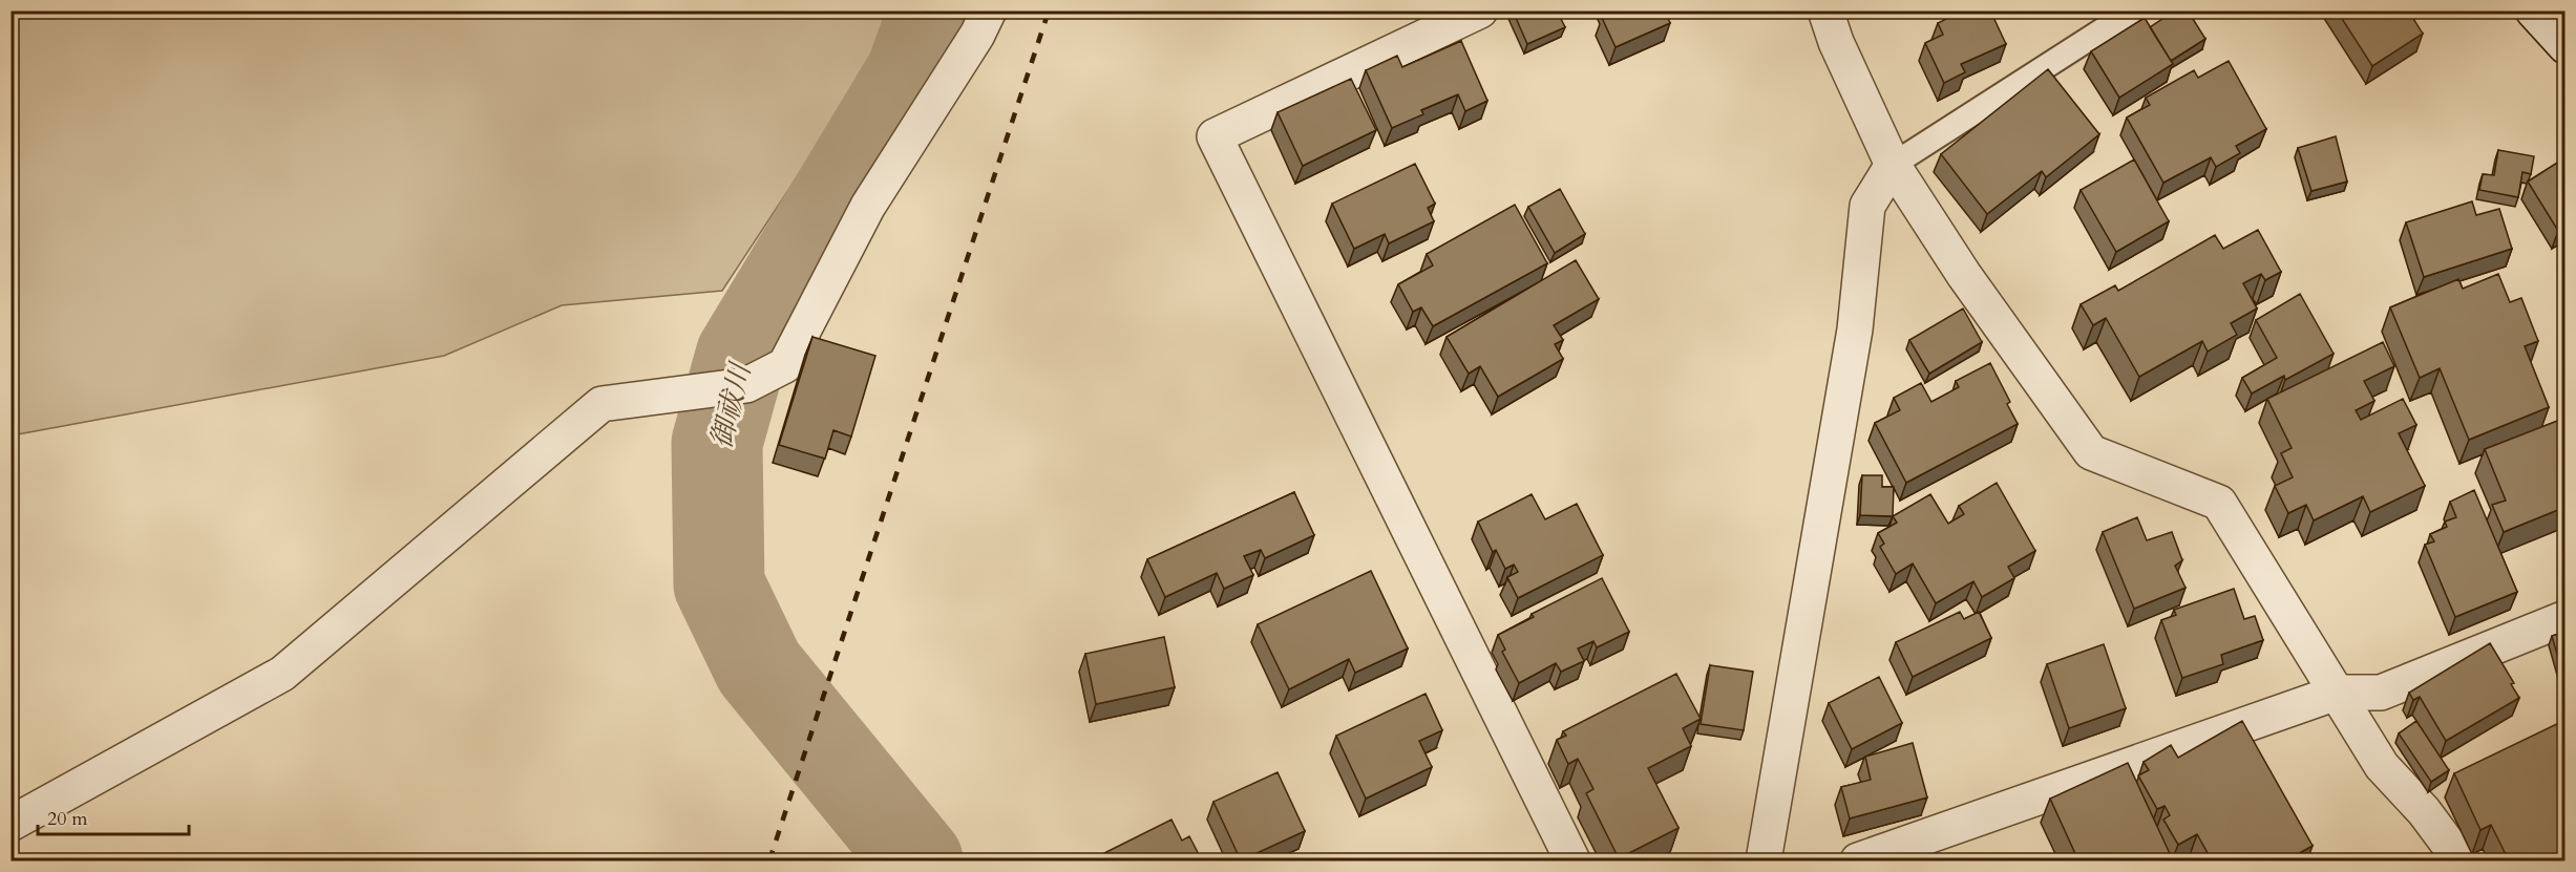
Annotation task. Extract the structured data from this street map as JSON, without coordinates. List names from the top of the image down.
{
  "water": ["御祓川"],
  "scale_bar": "20 m"
}
